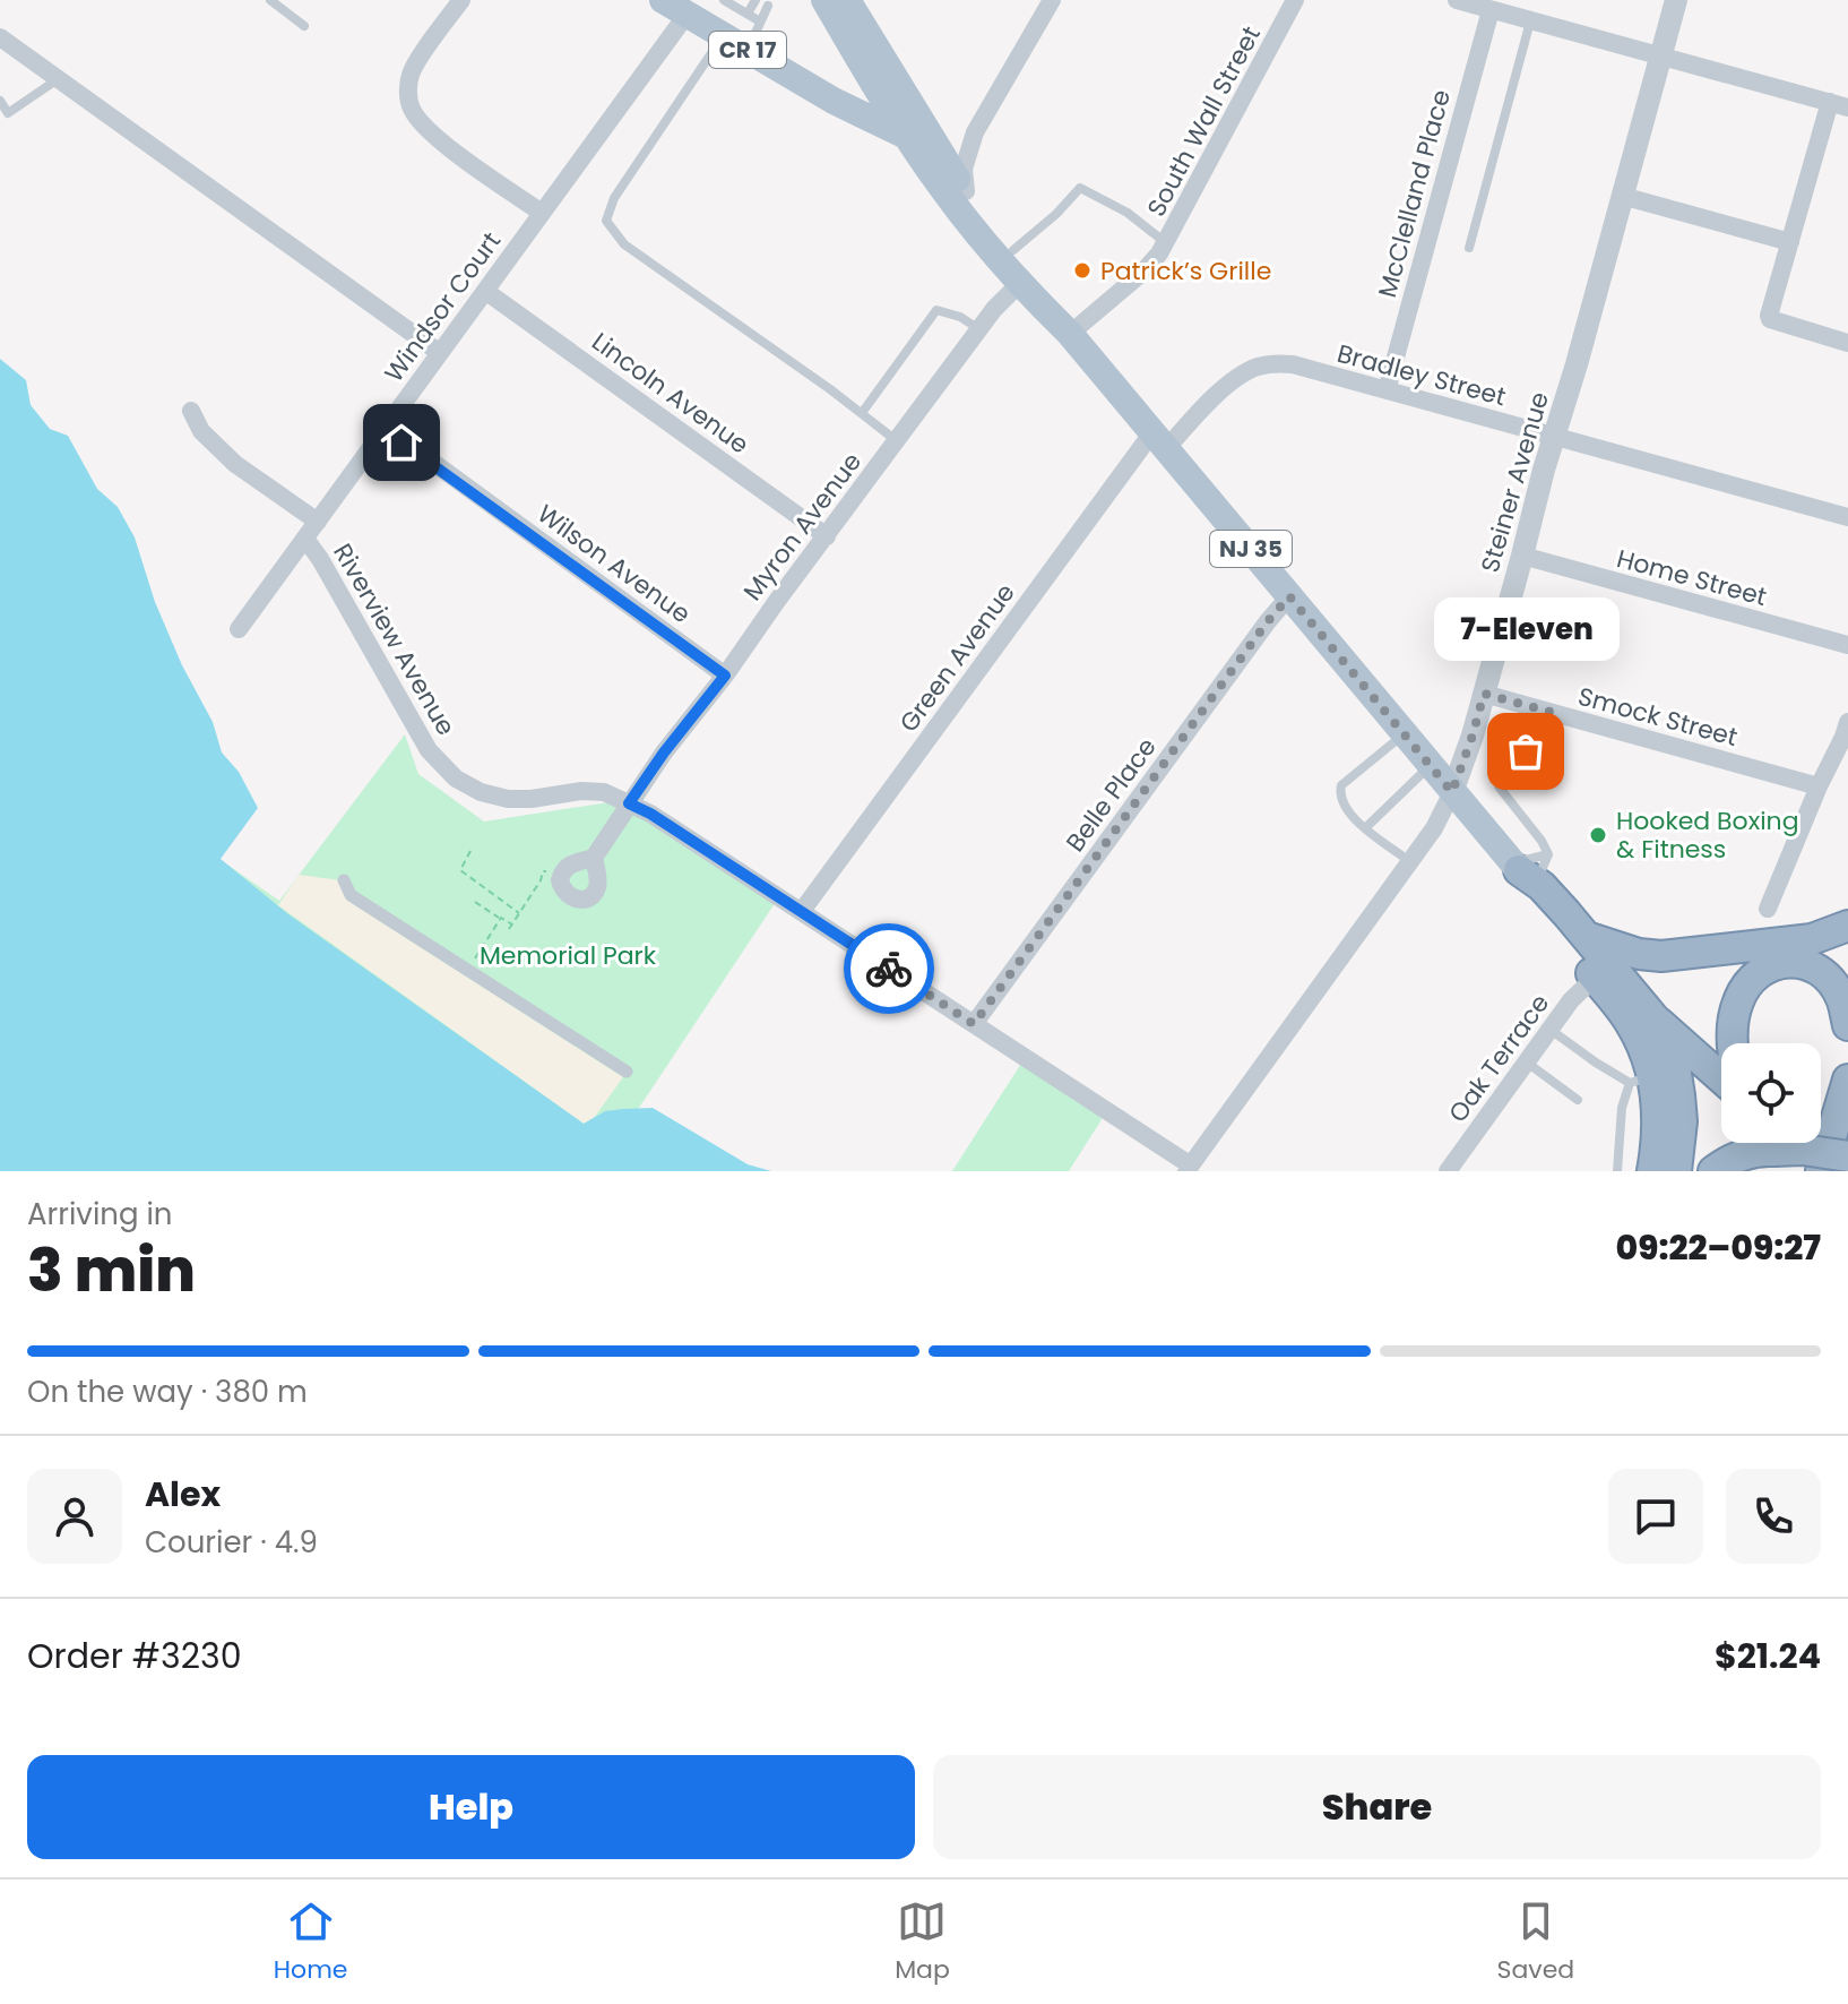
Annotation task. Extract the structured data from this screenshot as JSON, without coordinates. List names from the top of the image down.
{
  "streets": {
    "highway": ["NJ 35"],
    "main road": ["CR 17"],
    "street": [
      "South Wall Street",
      "McClelland Place",
      "Windsor Court",
      "Bradley Street",
      "Lincoln Avenue",
      "Steiner Avenue",
      "Myron Avenue",
      "Wilson Avenue",
      "Home Street",
      "Riverview Avenue",
      "Green Avenue",
      "Smock Street",
      "Belle Place",
      "Oak Terrace"
    ]
  },
  "crossings": [
    ["CR 17", "Windsor Court"],
    ["CR 17", "NJ 35"],
    ["South Wall Street", "NJ 35"],
    ["McClelland Place", "Bradley Street"],
    ["Windsor Court", "Lincoln Avenue"],
    ["Windsor Court", "Wilson Avenue"],
    ["Windsor Court", "Riverview Avenue"],
    ["Bradley Street", "Steiner Avenue"],
    ["Bradley Street", "NJ 35"],
    ["Bradley Street", "Green Avenue"],
    ["Lincoln Avenue", "Myron Avenue"],
    ["Steiner Avenue", "NJ 35"],
    ["Steiner Avenue", "Home Street"],
    ["Steiner Avenue", "Riverview Avenue"],
    ["Steiner Avenue", "Smock Street"],
    ["Myron Avenue", "NJ 35"],
    ["Myron Avenue", "Wilson Avenue"],
    ["Myron Avenue", "Riverview Avenue"],
    ["NJ 35", "Green Avenue"],
    ["NJ 35", "Belle Place"],
    ["NJ 35", "Oak Terrace"],
    ["Riverview Avenue", "Green Avenue"],
    ["Riverview Avenue", "Belle Place"]
  ],
  "parks": ["Memorial Park"],
  "places": ["Patrick’s Grille", "7-Eleven", "Hooked Boxing & Fitness"],
  "page": {
    "bubble": "7-Eleven",
    "heading": ["3 min", "Arriving in", "09:22–09:27"],
    "panel": [
      "Alex",
      "Courier · 4.9",
      "Order #3230",
      "$21.24"
    ],
    "bar": "On the way · 380 m",
    "buttons": ["Help", "Share"],
    "tabs": ["Home", "Map", "Saved"]
  }
}
